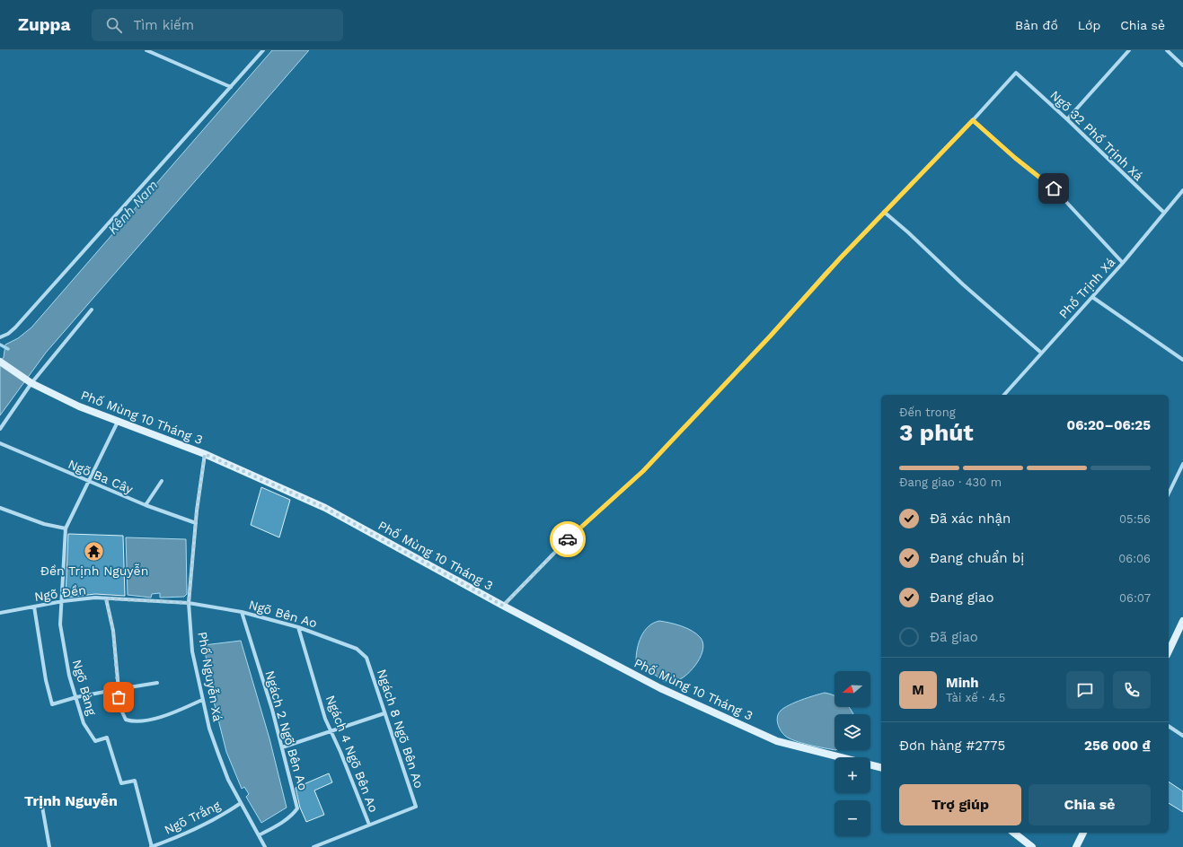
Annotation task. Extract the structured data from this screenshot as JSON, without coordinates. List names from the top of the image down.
{
  "streets": {
    "main road": ["Phố Mùng 10 Tháng 3"],
    "street": [
      "Ngõ 32 Phố Trịnh Xá",
      "Phố Trịnh Xá",
      "Ngõ Ba Cây",
      "Ngõ Đền",
      "Ngõ Bên Ao",
      "Phố Nguyễn Xá",
      "Ngõ Bàng",
      "Ngách 8 Ngõ Bên Ao",
      "Ngách 2 Ngõ Bên Ao",
      "Ngách 4 Ngõ Bên Ao",
      "Ngõ Trắng"
    ]
  },
  "crossings": [
    ["Ngõ 32 Phố Trịnh Xá", "Phố Trịnh Xá"],
    ["Phố Mùng 10 Tháng 3", "Phố Nguyễn Xá"],
    ["Ngõ Ba Cây", "Phố Nguyễn Xá"],
    ["Ngõ Đền", "Ngõ Bên Ao"],
    ["Ngõ Đền", "Phố Nguyễn Xá"],
    ["Ngõ Đền", "Ngõ Bàng"],
    ["Ngõ Bên Ao", "Phố Nguyễn Xá"],
    ["Ngõ Bên Ao", "Ngách 8 Ngõ Bên Ao"],
    ["Ngõ Bên Ao", "Ngách 2 Ngõ Bên Ao"],
    ["Ngõ Bên Ao", "Ngách 4 Ngõ Bên Ao"],
    ["Phố Nguyễn Xá", "Ngách 2 Ngõ Bên Ao"],
    ["Phố Nguyễn Xá", "Ngõ Trắng"],
    ["Ngõ Bàng", "Ngõ Trắng"],
    ["Ngách 8 Ngõ Bên Ao", "Ngách 4 Ngõ Bên Ao"]
  ],
  "districts": ["Trịnh Nguyễn"],
  "water": ["Kênh Nam"],
  "places": {
    "temple": ["Đền Trịnh Nguyễn"]
  },
  "north": "left",
  "page": {
    "header": "Zuppa",
    "search": "Tìm kiếm",
    "nav": ["Bản đồ", "Lớp", "Chia sẻ"],
    "heading": ["3 phút", "Đến trong", "06:20–06:25"],
    "panel": [
      "Minh",
      "Tài xế · 4.5",
      "Đơn hàng #2775",
      "256 000 ₫"
    ],
    "bar": "Đang giao · 430 m",
    "list": [
      ["Đã xác nhận", "05:56"],
      ["Đang chuẩn bị", "06:06"],
      ["Đang giao", "06:07"],
      "Đã giao"
    ],
    "map_buttons": ["+", "−"],
    "round": "M",
    "buttons": ["Trợ giúp", "Chia sẻ"]
  }
}
